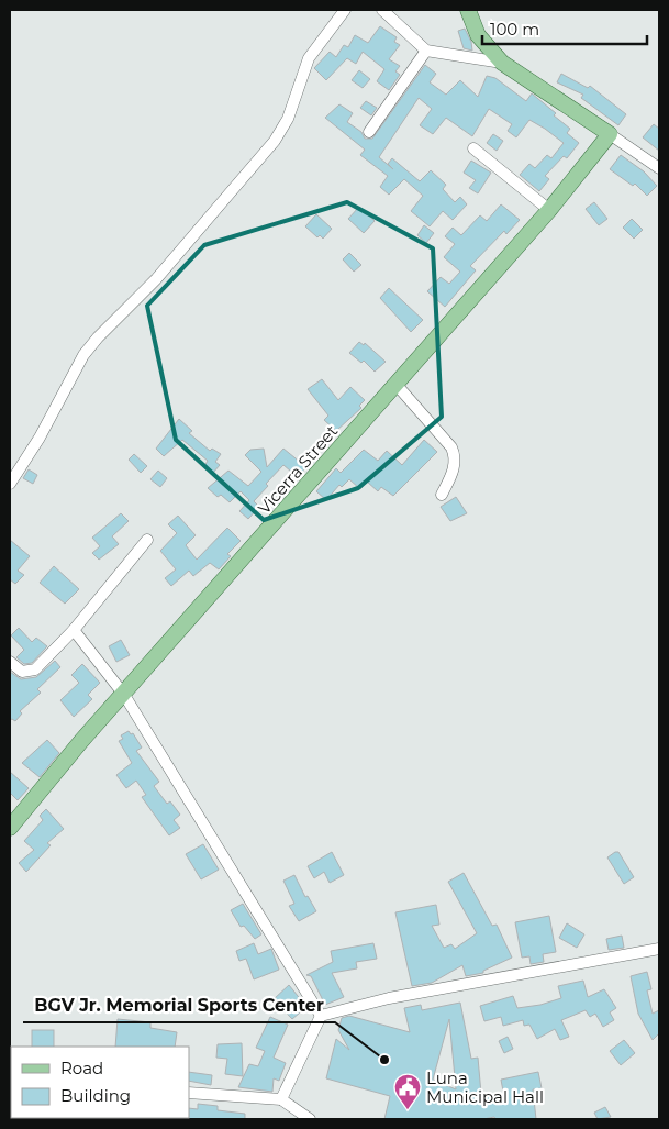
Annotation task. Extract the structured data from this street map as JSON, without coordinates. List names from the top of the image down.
{
  "streets": {
    "main road": ["Vicerra Street"]
  },
  "places": {
    "other": ["BGV Jr. Memorial Sports Center"],
    "public building": ["Luna Municipal Hall"]
  },
  "legend": ["Road", "Building"],
  "scale_bar": "100 m"
}
